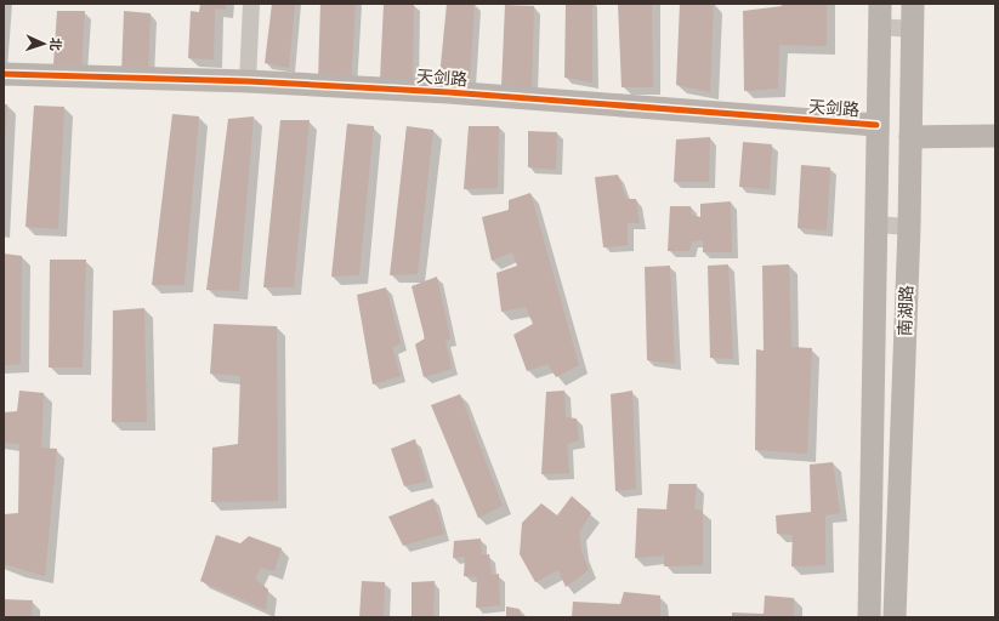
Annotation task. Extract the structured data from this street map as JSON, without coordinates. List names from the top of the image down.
{
  "streets": {
    "main road": ["天剑路", "南湖路"]
  },
  "crossings": [
    ["天剑路", "南湖路"]
  ],
  "north": "right"
}
